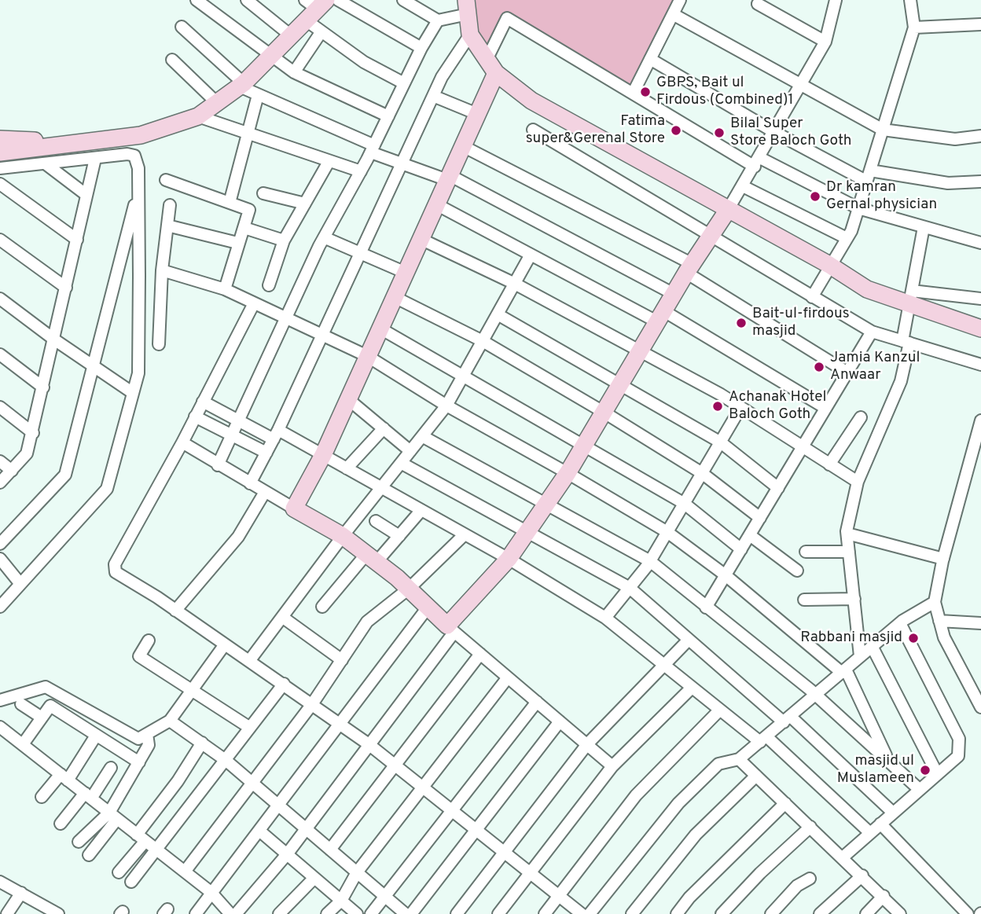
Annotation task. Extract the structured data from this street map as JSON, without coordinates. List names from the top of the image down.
{
  "places": [
    "GBPS, Bait ul Firdous (Combined)1",
    "Fatima super&Gerenal Store",
    "Bilal Super Store Baloch Goth",
    "Dr kamran Gernal physician",
    "Bait-ul-firdous masjid",
    "Jamia Kanzul Anwaar",
    "Achanak Hotel Baloch Goth",
    "Rabbani masjid",
    "masjid ul Muslameen"
  ]
}
